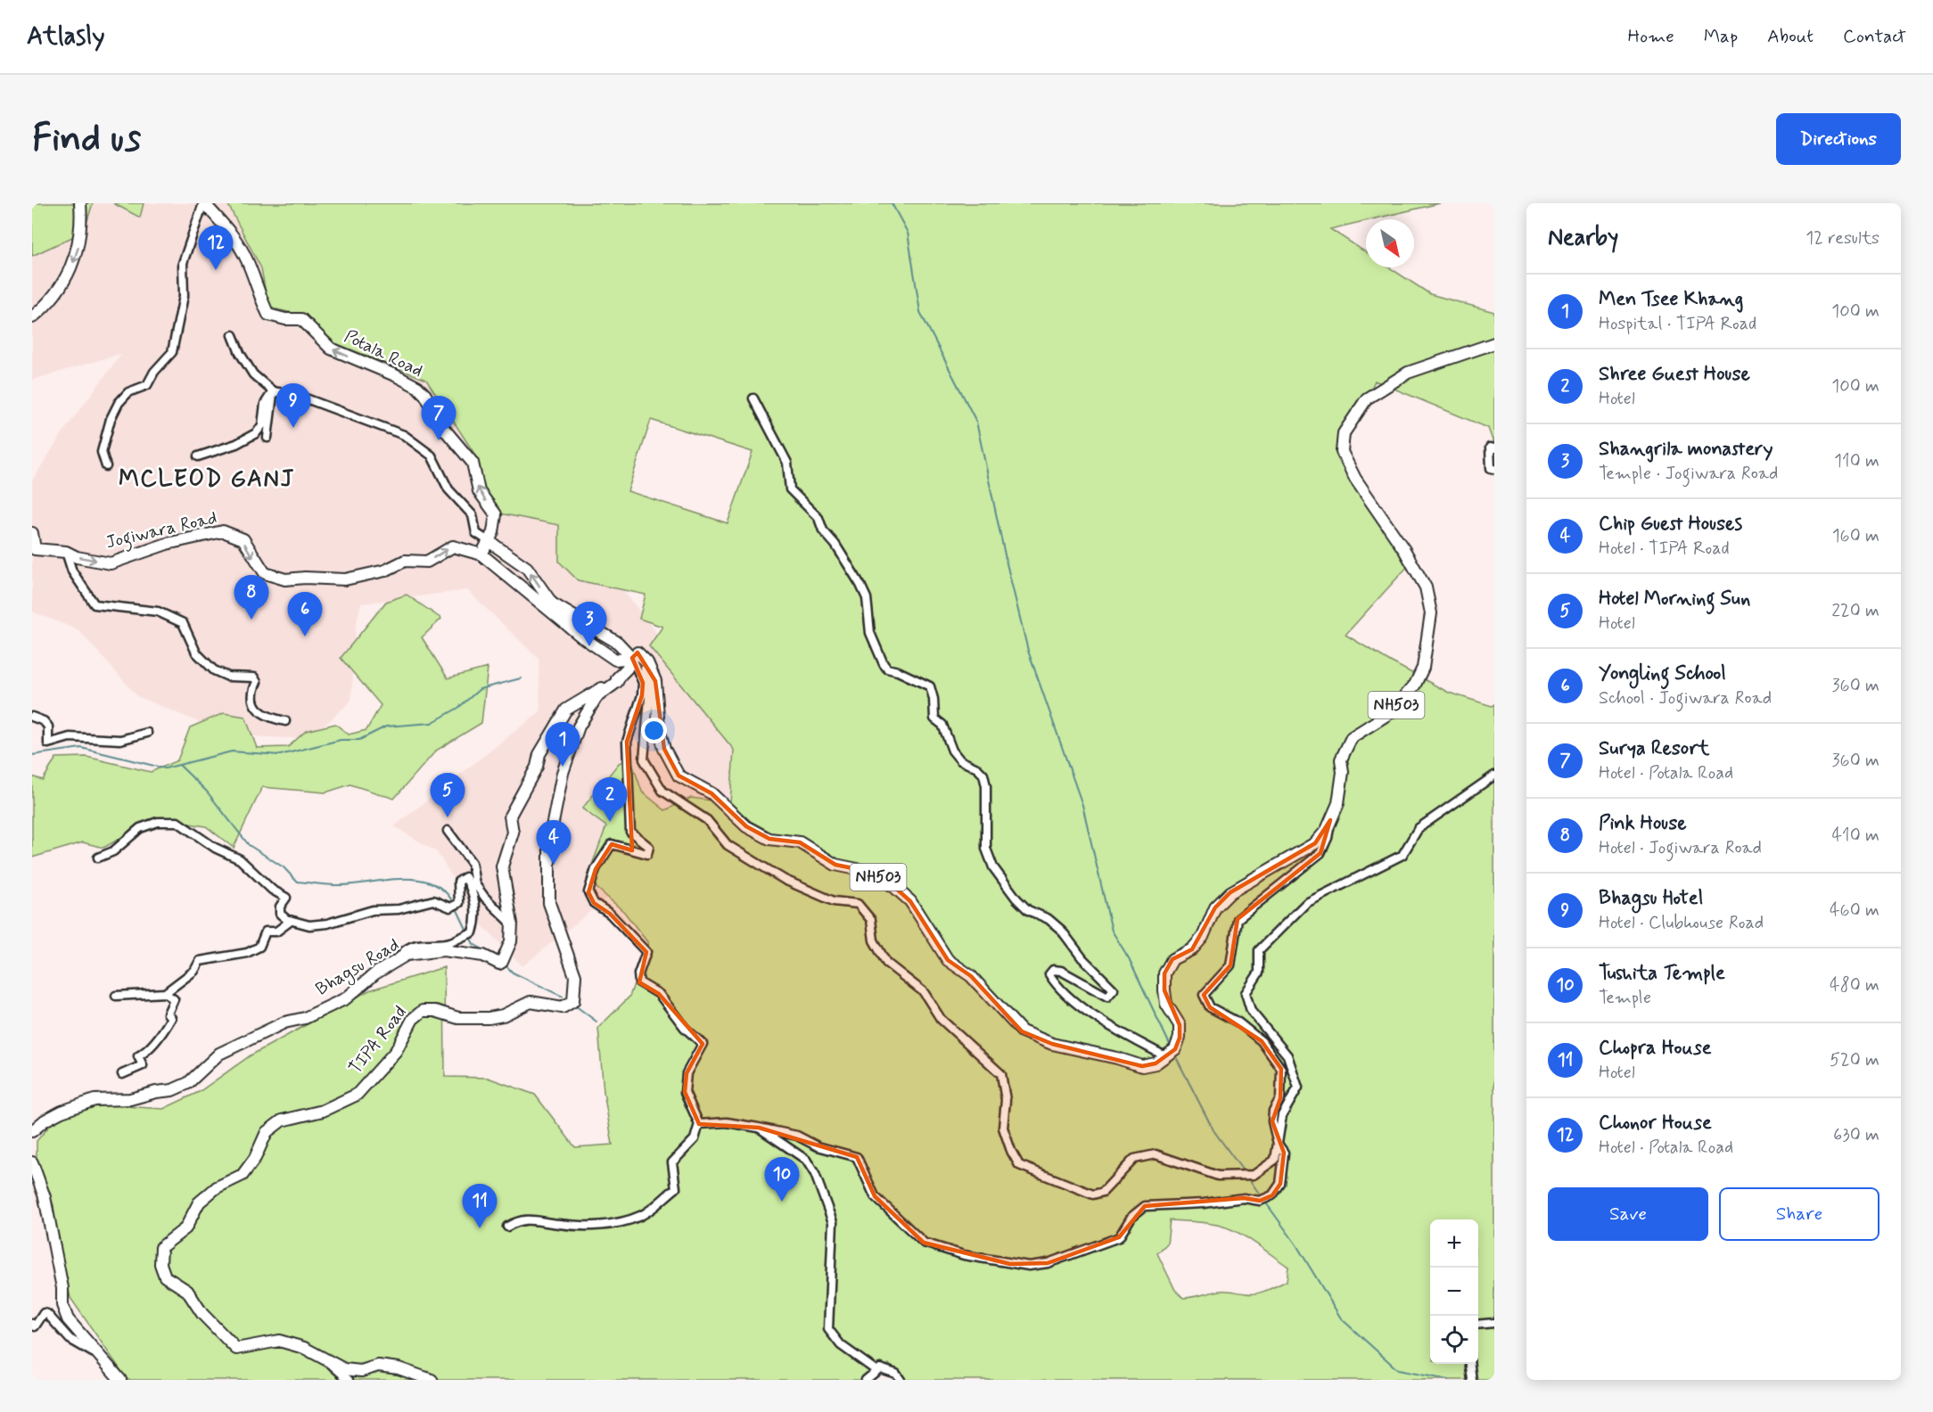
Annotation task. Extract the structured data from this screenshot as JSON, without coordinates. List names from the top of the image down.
{
  "streets": {
    "street": [
      "Potala Road",
      "Jogiwara Road",
      "NH503",
      "Bhagsu Road",
      "TIPA Road"
    ]
  },
  "crossings": [
    ["Jogiwara Road", "NH503"],
    ["Jogiwara Road", "Bhagsu Road"],
    ["NH503", "Bhagsu Road"],
    ["Bhagsu Road", "TIPA Road"]
  ],
  "one_way": ["Jogiwara Road"],
  "districts": ["MCLEOD GANJ"],
  "north": "bottom right",
  "page": {
    "header": "Atlasly",
    "nav": [
      "Home",
      "Map",
      "About",
      "Contact"
    ],
    "buttons": [
      "Directions",
      ["Save", "Share"]
    ],
    "title": "Find us",
    "heading": ["Nearby", "12 results"],
    "pins": [
      "12",
      "9",
      "7",
      "8",
      "6",
      "3",
      "1",
      "5",
      "2",
      "4",
      "10",
      "11"
    ],
    "list": [
      {
        "mark": "1",
        "name": "Men Tsee Khang",
        "note": "Hospital · TIPA Road",
        "value": "100 m"
      },
      {
        "mark": "2",
        "name": "Shree Guest House",
        "note": "Hotel",
        "value": "100 m"
      },
      {
        "mark": "3",
        "name": "Shangrila monastery",
        "note": "Temple · Jogiwara Road",
        "value": "110 m"
      },
      {
        "mark": "4",
        "name": "Chip Guest Houses",
        "note": "Hotel · TIPA Road",
        "value": "160 m"
      },
      {
        "mark": "5",
        "name": "Hotel Morning Sun",
        "note": "Hotel",
        "value": "220 m"
      },
      {
        "mark": "6",
        "name": "Yongling School",
        "note": "School · Jogiwara Road",
        "value": "360 m"
      },
      {
        "mark": "7",
        "name": "Surya Resort",
        "note": "Hotel · Potala Road",
        "value": "360 m"
      },
      {
        "mark": "8",
        "name": "Pink House",
        "note": "Hotel · Jogiwara Road",
        "value": "410 m"
      },
      {
        "mark": "9",
        "name": "Bhagsu Hotel",
        "note": "Hotel · Clubhouse Road",
        "value": "460 m"
      },
      {
        "mark": "10",
        "name": "Tushita Temple",
        "note": "Temple",
        "value": "480 m"
      },
      {
        "mark": "11",
        "name": "Chopra House",
        "note": "Hotel",
        "value": "520 m"
      },
      {
        "mark": "12",
        "name": "Chonor House",
        "note": "Hotel · Potala Road",
        "value": "630 m"
      }
    ],
    "map_buttons": ["+", "−"]
  }
}
